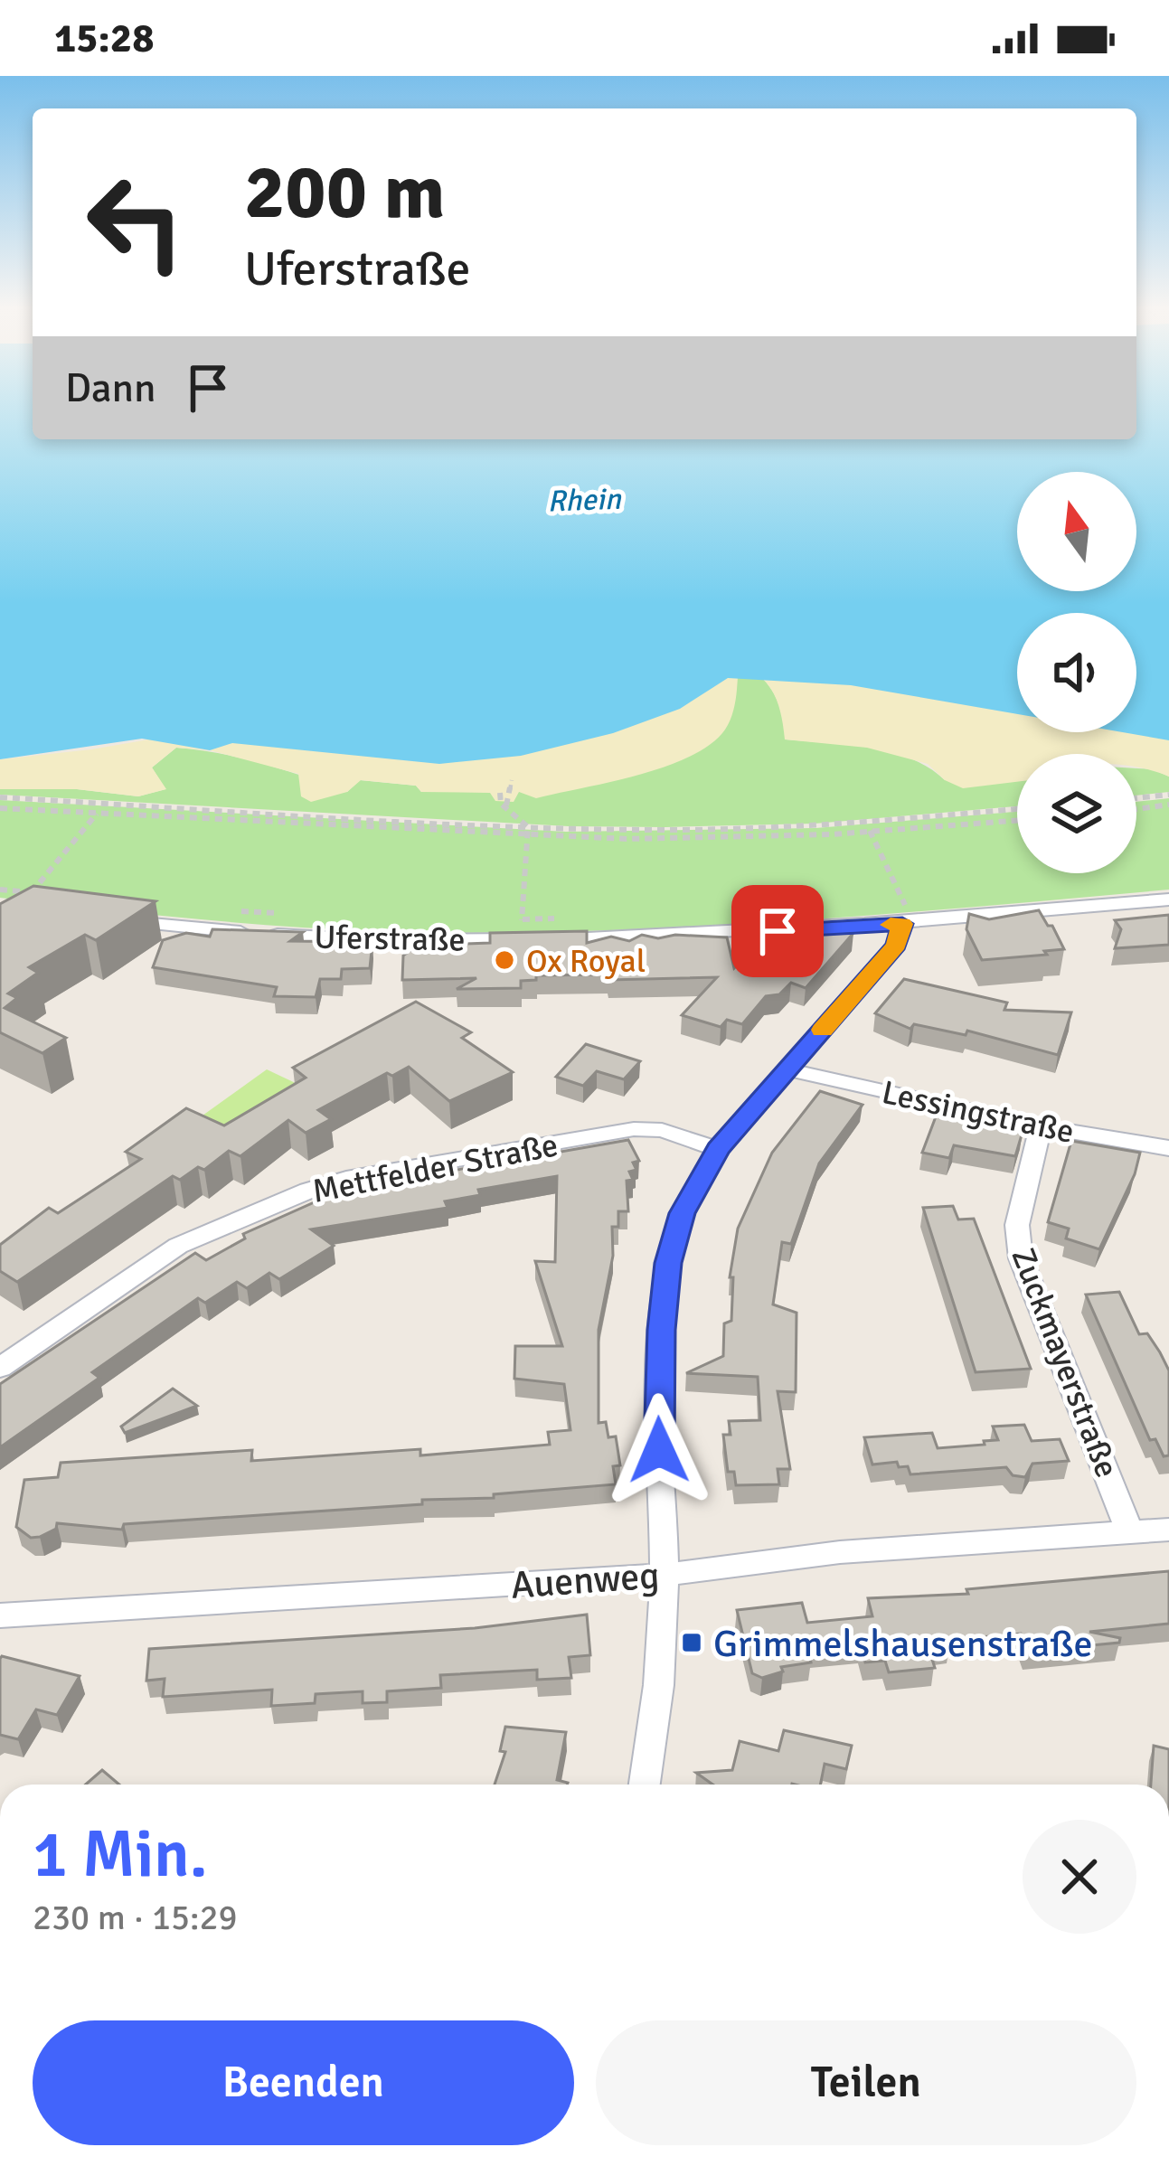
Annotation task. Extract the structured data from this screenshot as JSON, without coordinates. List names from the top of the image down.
{
  "streets": {
    "street": [
      "Uferstraße",
      "Lessingstraße",
      "Mettfelder Straße",
      "Zuckmayerstraße",
      "Auenweg"
    ]
  },
  "crossings": [
    ["Lessingstraße", "Zuckmayerstraße"],
    ["Zuckmayerstraße", "Auenweg"]
  ],
  "water": ["Rhein"],
  "places": {
    "other": ["Ox Royal"],
    "transit": ["Grimmelshausenstraße"]
  },
  "north": "top",
  "page": {
    "status": "15:28",
    "turn": ["200 m", "Uferstraße"],
    "then": "Dann",
    "heading": ["1 Min.", "230 m · 15:29"],
    "buttons": ["Beenden", "Teilen"]
  }
}
